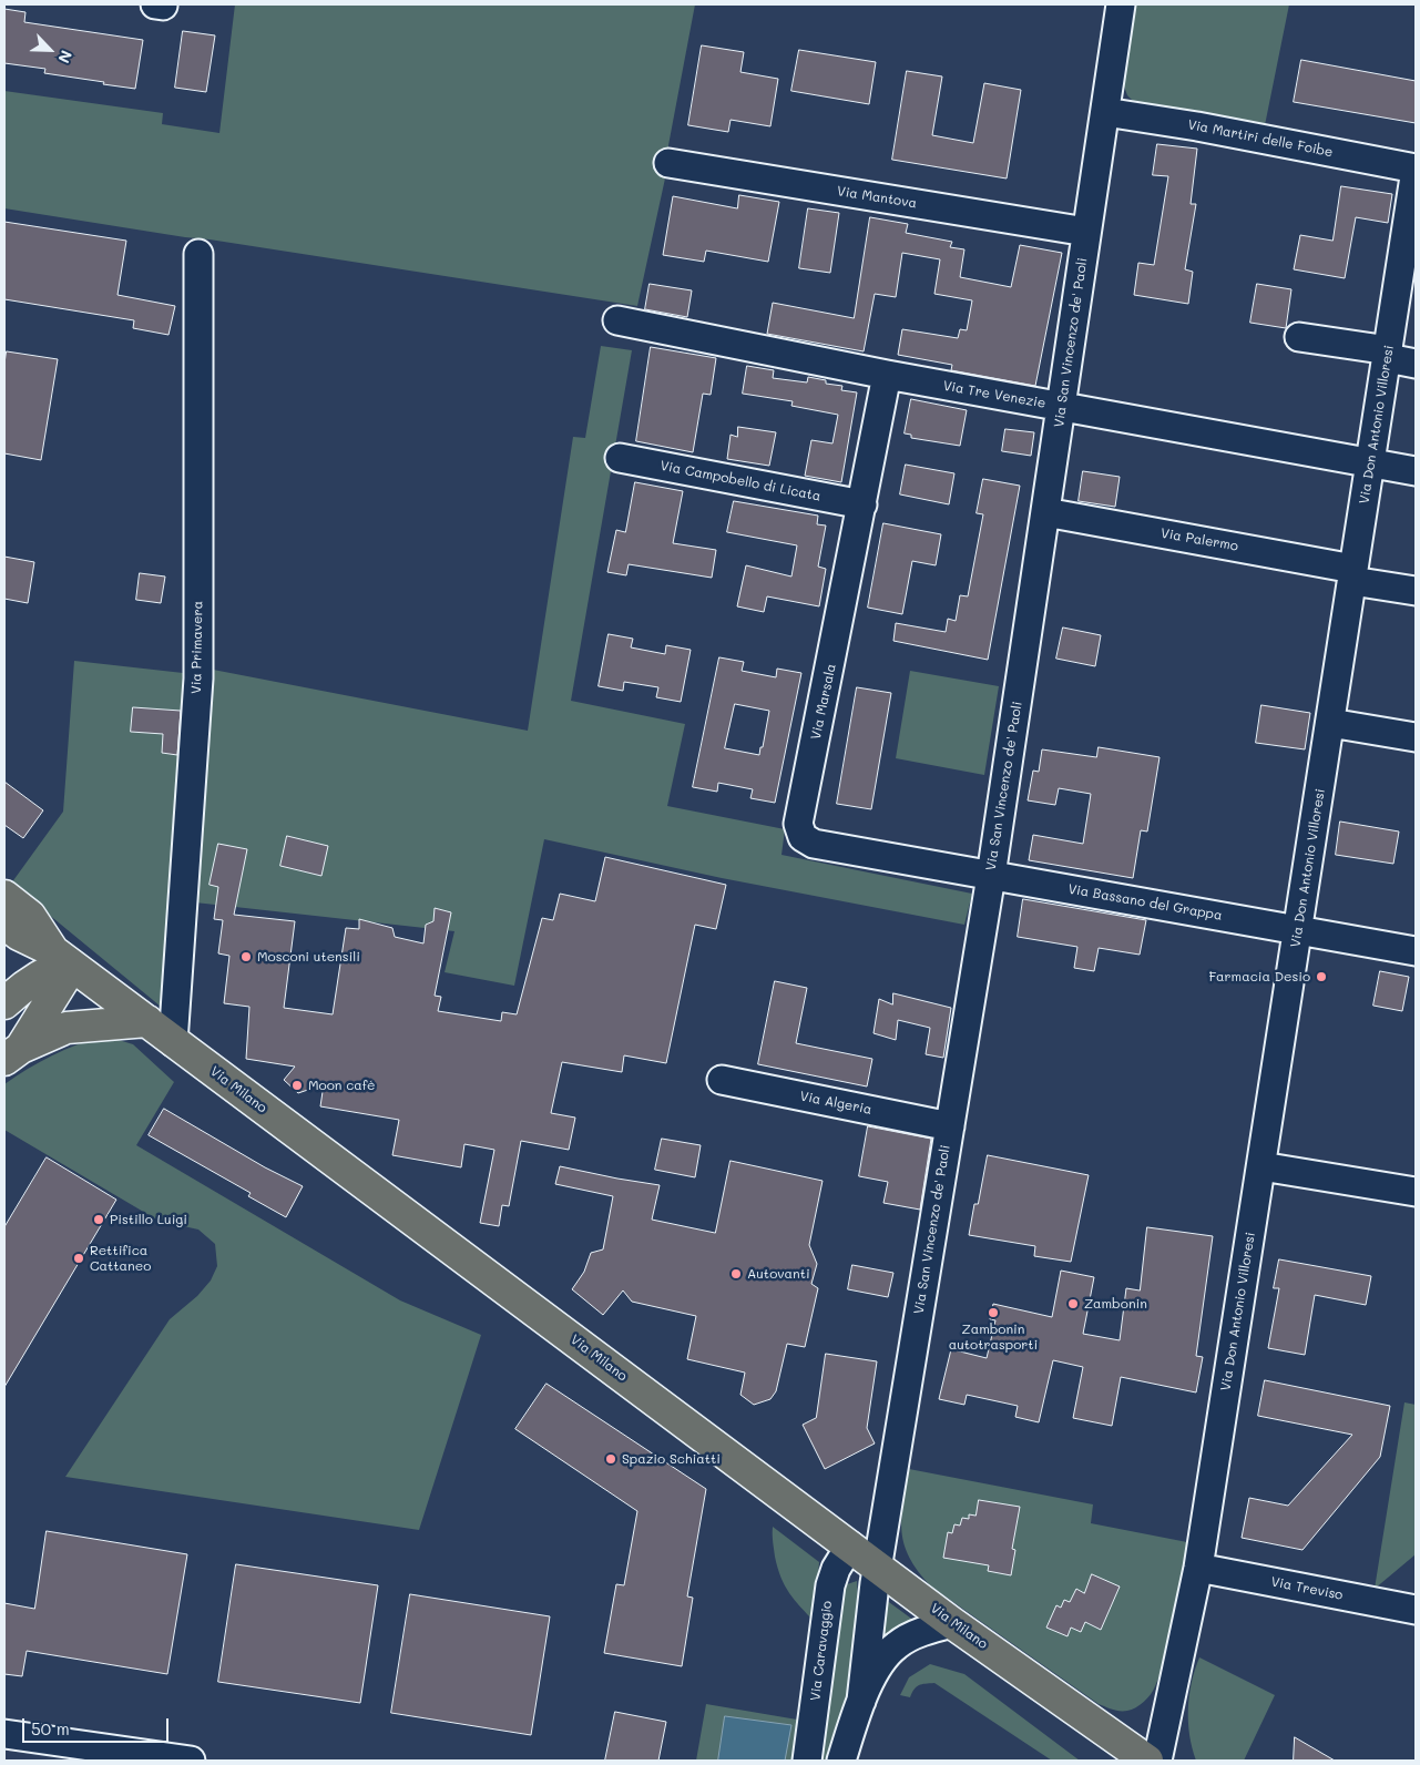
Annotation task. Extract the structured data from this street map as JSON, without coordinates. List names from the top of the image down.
{
  "streets": {
    "main road": ["Via Milano"],
    "street": [
      "Via Martiri delle Foibe",
      "Via Mantova",
      "Via San Vincenzo de' Paoli",
      "Via Tre Venezie",
      "Via Don Antonio Villoresi",
      "Via Campobello di Licata",
      "Via Palermo",
      "Via Primavera",
      "Via Marsala",
      "Via Bassano del Grappa",
      "Via Algeria",
      "Via Treviso",
      "Via Caravaggio"
    ]
  },
  "crossings": [
    ["Via Martiri delle Foibe", "Via San Vincenzo de' Paoli"],
    ["Via Martiri delle Foibe", "Via Don Antonio Villoresi"],
    ["Via Mantova", "Via San Vincenzo de' Paoli"],
    ["Via San Vincenzo de' Paoli", "Via Tre Venezie"],
    ["Via San Vincenzo de' Paoli", "Via Palermo"],
    ["Via San Vincenzo de' Paoli", "Via Marsala"],
    ["Via San Vincenzo de' Paoli", "Via Bassano del Grappa"],
    ["Via San Vincenzo de' Paoli", "Via Milano"],
    ["Via San Vincenzo de' Paoli", "Via Algeria"],
    ["Via Tre Venezie", "Via Don Antonio Villoresi"],
    ["Via Tre Venezie", "Via Marsala"],
    ["Via Don Antonio Villoresi", "Via Palermo"],
    ["Via Don Antonio Villoresi", "Via Bassano del Grappa"],
    ["Via Don Antonio Villoresi", "Via Treviso"],
    ["Via Campobello di Licata", "Via Marsala"],
    ["Via Primavera", "Via Milano"],
    ["Via Marsala", "Via Bassano del Grappa"],
    ["Via Milano", "Via Caravaggio"]
  ],
  "places": [
    "Mosconi utensili",
    "Farmacia Desio",
    "Moon cafè",
    "Pistillo Luigi",
    "Rettifica Cattaneo",
    "Autovanti",
    "Zambonin",
    "Zambonin autotrasporti",
    "Spazio Schiatti"
  ],
  "scale_bar": "50 m",
  "north": "bottom right"
}
